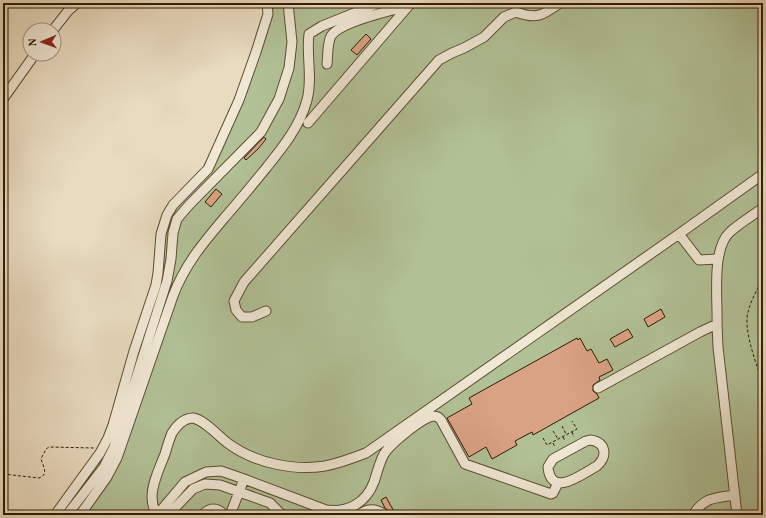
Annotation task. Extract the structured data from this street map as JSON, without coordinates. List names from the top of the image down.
{
  "north": "left"
}
